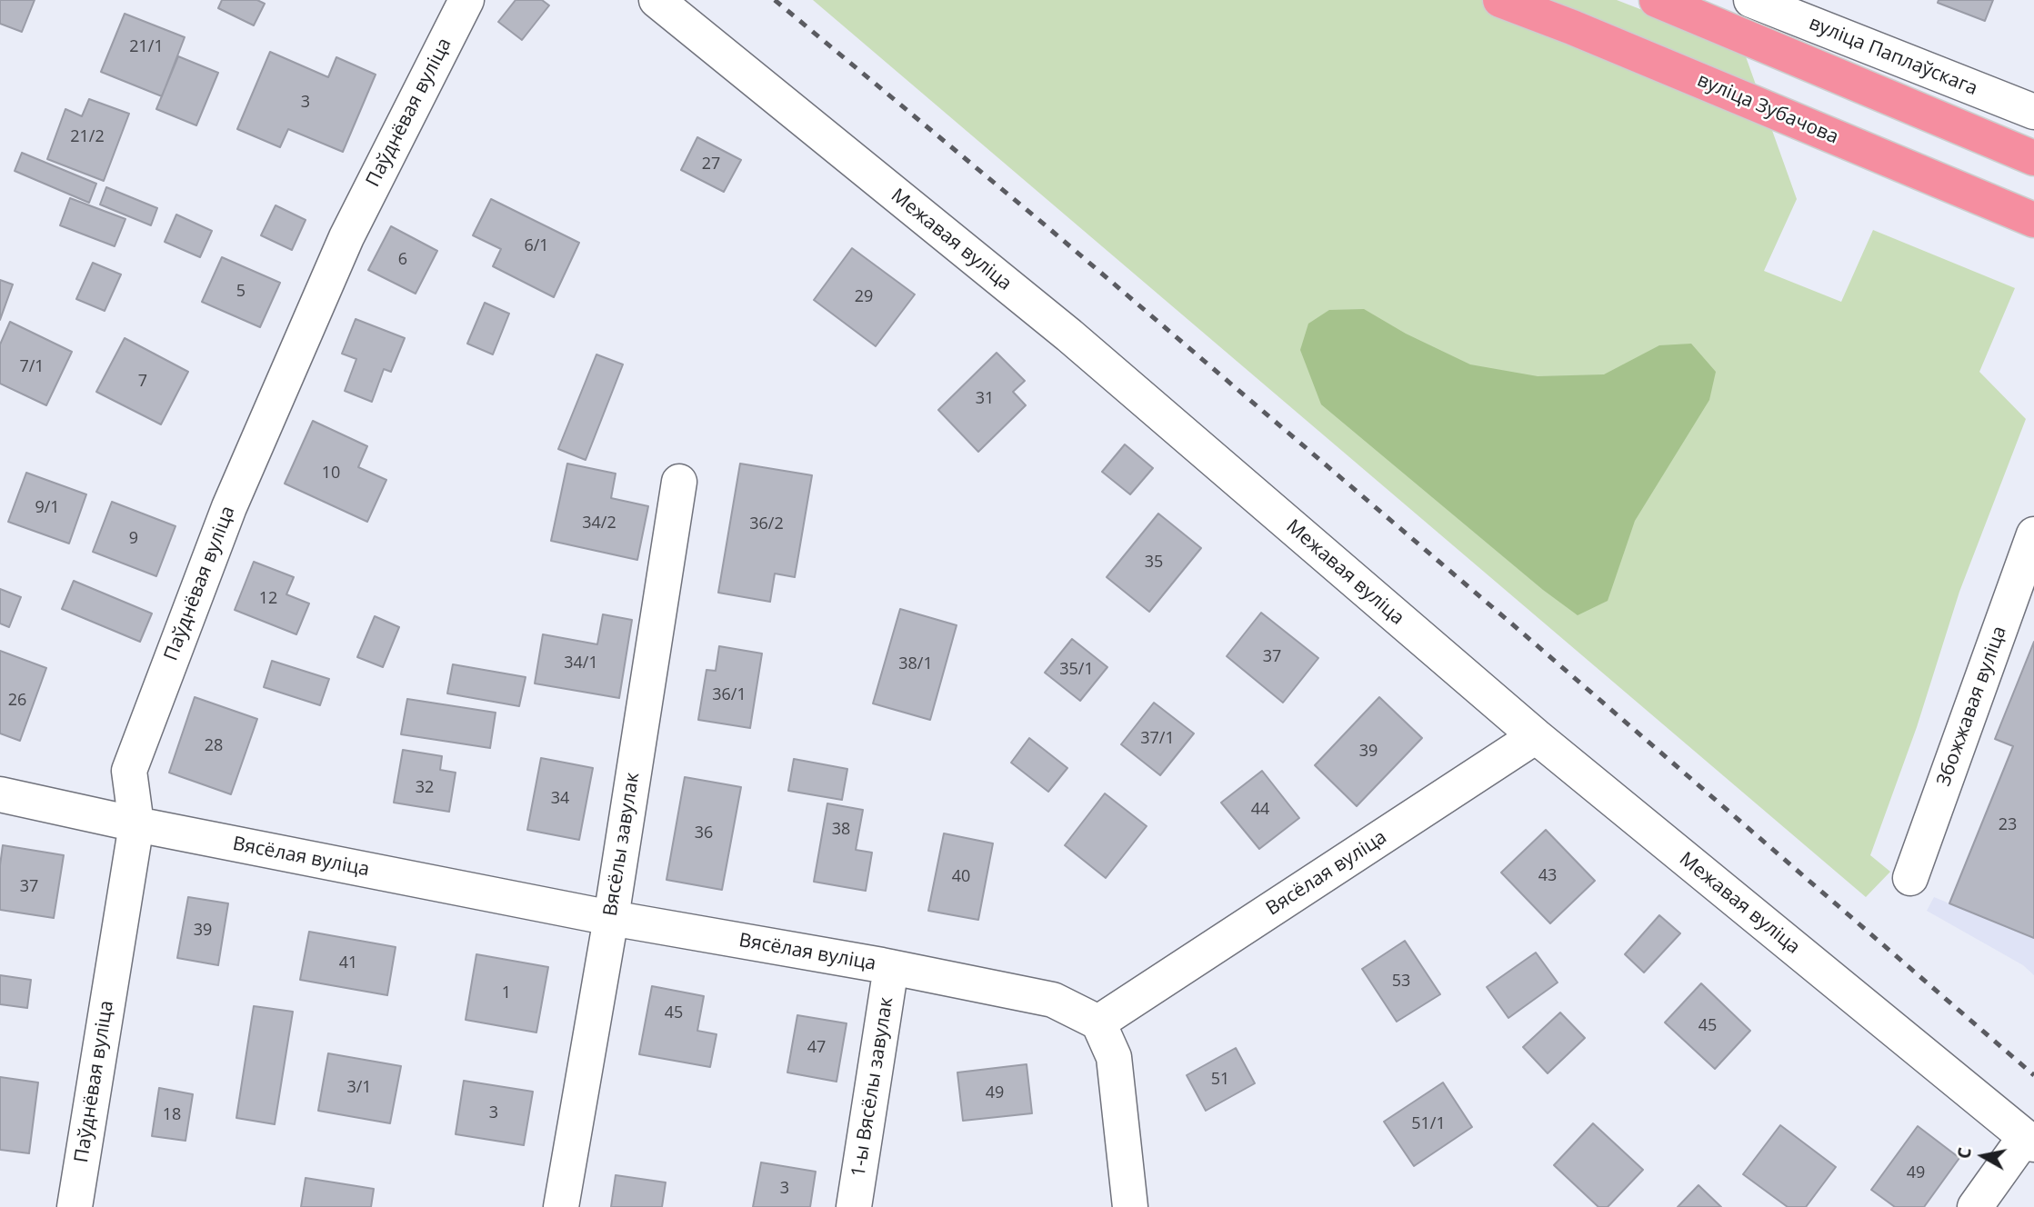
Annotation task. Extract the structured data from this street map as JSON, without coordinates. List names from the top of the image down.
{
  "streets": {
    "highway": ["вуліца Зубачова"],
    "street": [
      "вуліца Паплаўскага",
      "Паўднёвая вуліца",
      "Межавая вуліца",
      "Збожжавая вуліца",
      "Вясёлы завулак",
      "Вясёлая вуліца",
      "1-ы Вясёлы завулак"
    ]
  },
  "crossings": [
    ["Паўднёвая вуліца", "Вясёлая вуліца"],
    ["Межавая вуліца", "Вясёлая вуліца"],
    ["Вясёлы завулак", "Вясёлая вуліца"],
    ["Вясёлая вуліца", "1-ы Вясёлы завулак"]
  ],
  "house_numbers": [
    "21/1",
    "3",
    "21/2",
    "27",
    "6/1",
    "6",
    "5",
    "29",
    "7/1",
    "7",
    "31",
    "10",
    "9/1",
    "34/2",
    "36/2",
    "9",
    "35",
    "12",
    "37",
    "34/1",
    "38/1",
    "35/1",
    "36/1",
    "26",
    "37/1",
    "28",
    "39",
    "32",
    "34",
    "44",
    "23",
    "38",
    "36",
    "43",
    "40",
    "37",
    "39",
    "41",
    "53",
    "1",
    "45",
    "45",
    "47",
    "51",
    "3/1",
    "49",
    "3",
    "18",
    "51/1",
    "49",
    "3"
  ],
  "north": "left"
}
